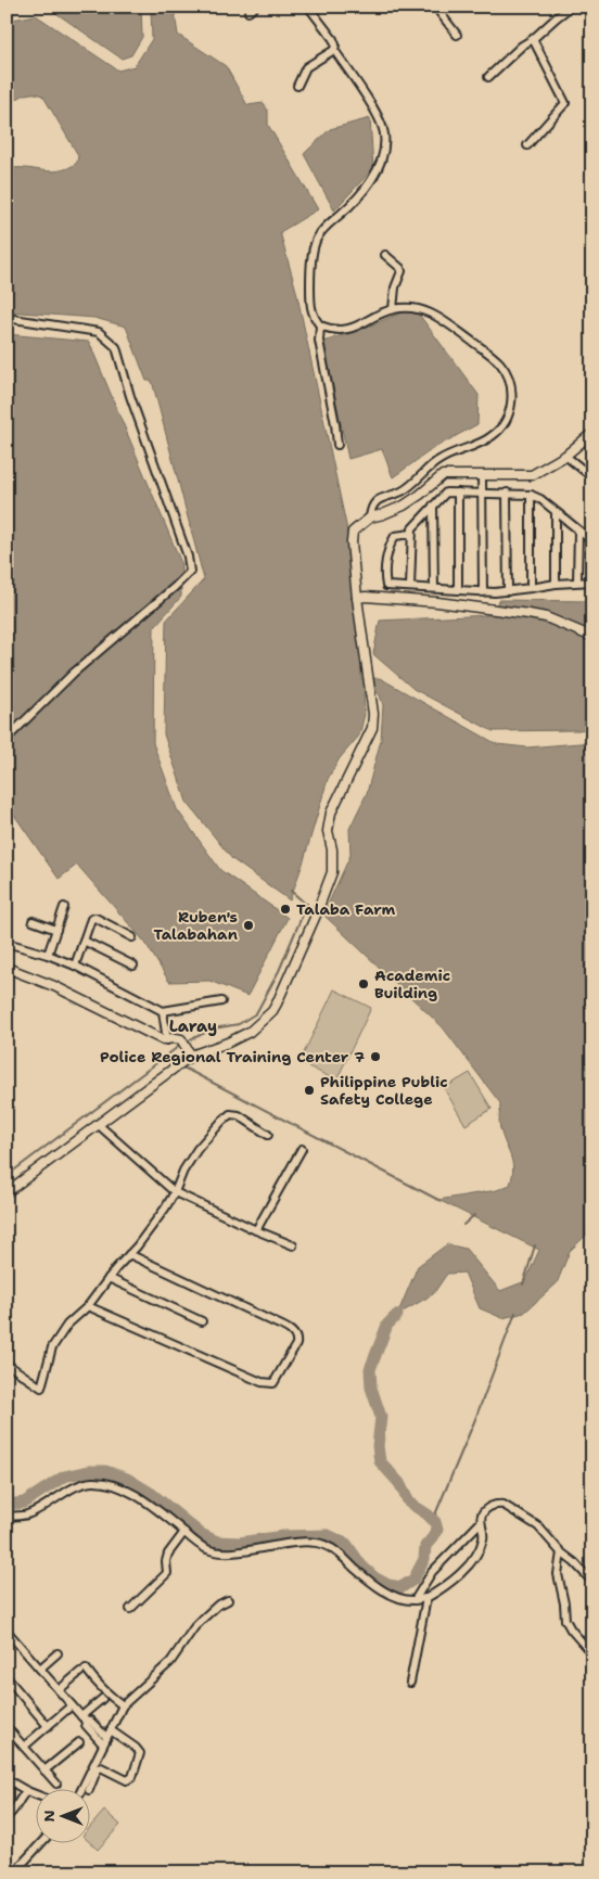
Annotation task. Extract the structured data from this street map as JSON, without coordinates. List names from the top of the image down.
{
  "districts": ["Laray"],
  "places": [
    "Talaba Farm",
    "Ruben's Talabahan",
    "Academic Building",
    "Police Regional Training Center 7",
    "Philippine Public Safety College"
  ],
  "north": "left"
}
